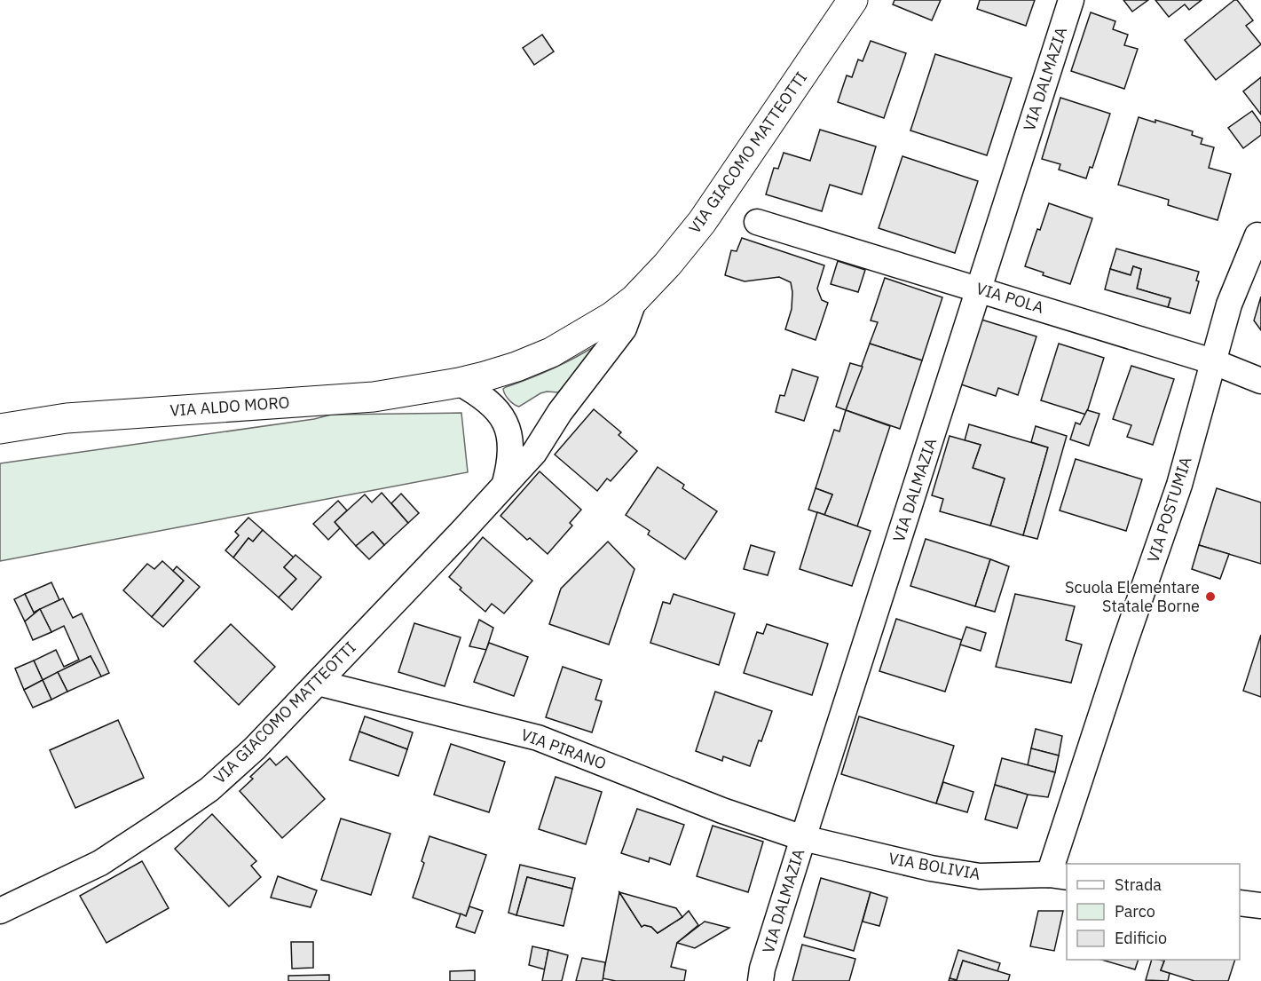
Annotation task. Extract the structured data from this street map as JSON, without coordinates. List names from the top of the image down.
{
  "streets": {
    "street": [
      "VIA DALMAZIA",
      "VIA GIACOMO MATTEOTTI",
      "VIA POLA",
      "VIA ALDO MORO",
      "VIA POSTUMIA",
      "VIA PIRANO",
      "VIA BOLIVIA"
    ]
  },
  "crossings": [
    ["VIA DALMAZIA", "VIA POLA"],
    ["VIA DALMAZIA", "VIA PIRANO"],
    ["VIA DALMAZIA", "VIA BOLIVIA"],
    ["VIA GIACOMO MATTEOTTI", "VIA ALDO MORO"],
    ["VIA GIACOMO MATTEOTTI", "VIA PIRANO"],
    ["VIA POLA", "VIA POSTUMIA"],
    ["VIA POSTUMIA", "VIA BOLIVIA"],
    ["VIA PIRANO", "VIA BOLIVIA"]
  ],
  "places": ["Scuola Elementare Statale Borne"],
  "legend": ["Strada", "Parco", "Edificio"]
}
